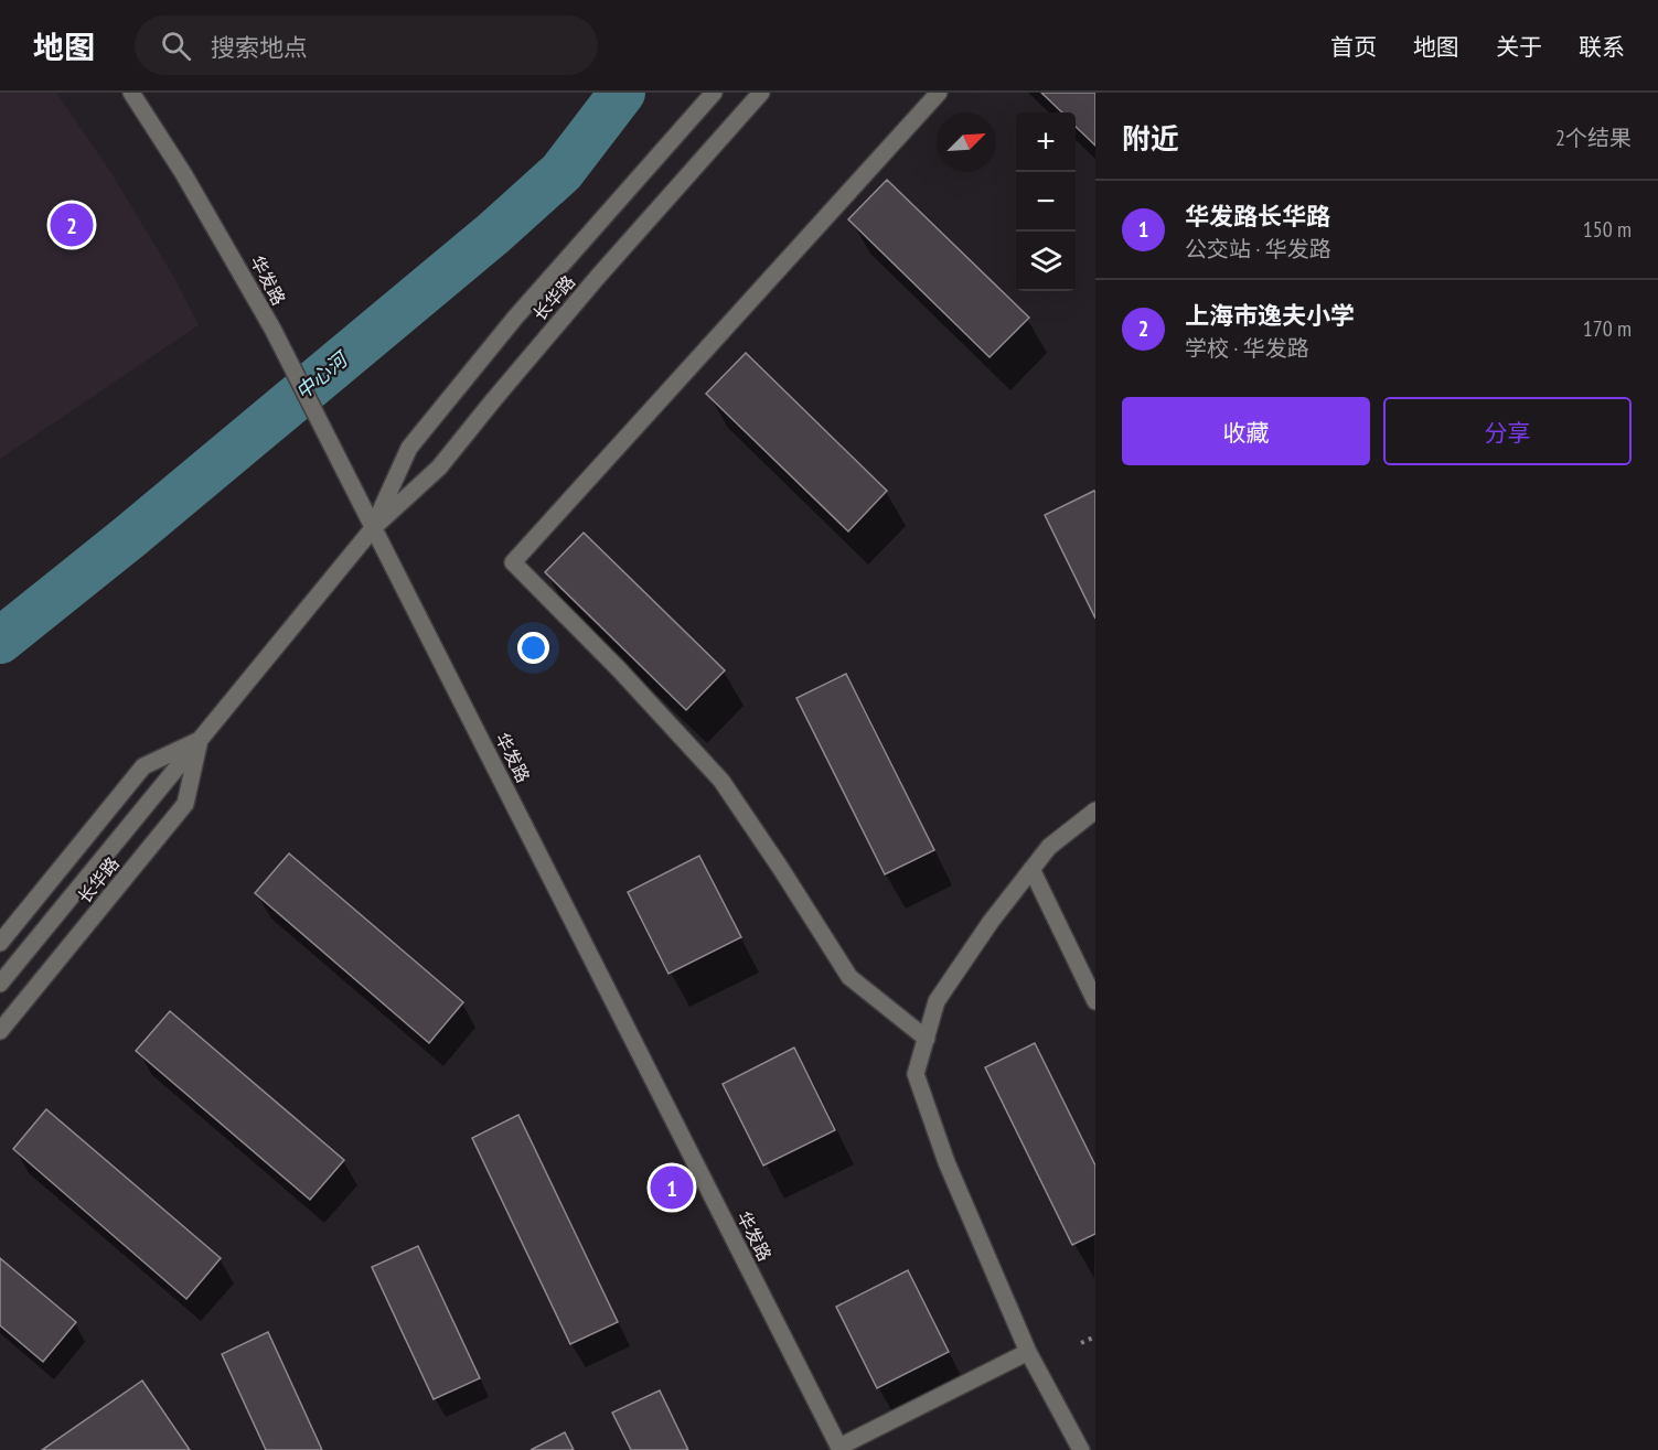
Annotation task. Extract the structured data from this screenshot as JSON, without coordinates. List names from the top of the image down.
{
  "streets": {
    "street": ["华发路", "长华路"]
  },
  "crossings": [
    ["华发路", "长华路"]
  ],
  "water": ["中心河"],
  "north": "top right",
  "page": {
    "header": "地图",
    "search": "搜索地点",
    "nav": [
      "首页",
      "地图",
      "关于",
      "联系"
    ],
    "heading": ["附近", "2个结果"],
    "map_buttons": ["+", "−"],
    "list": [
      {
        "mark": "1",
        "name": "华发路长华路",
        "note": "公交站 · 华发路",
        "value": "150 m"
      },
      {
        "mark": "2",
        "name": "上海市逸夫小学",
        "note": "学校 · 华发路",
        "value": "170 m"
      }
    ],
    "pins": ["2", "1"],
    "buttons": ["收藏", "分享"]
  }
}
